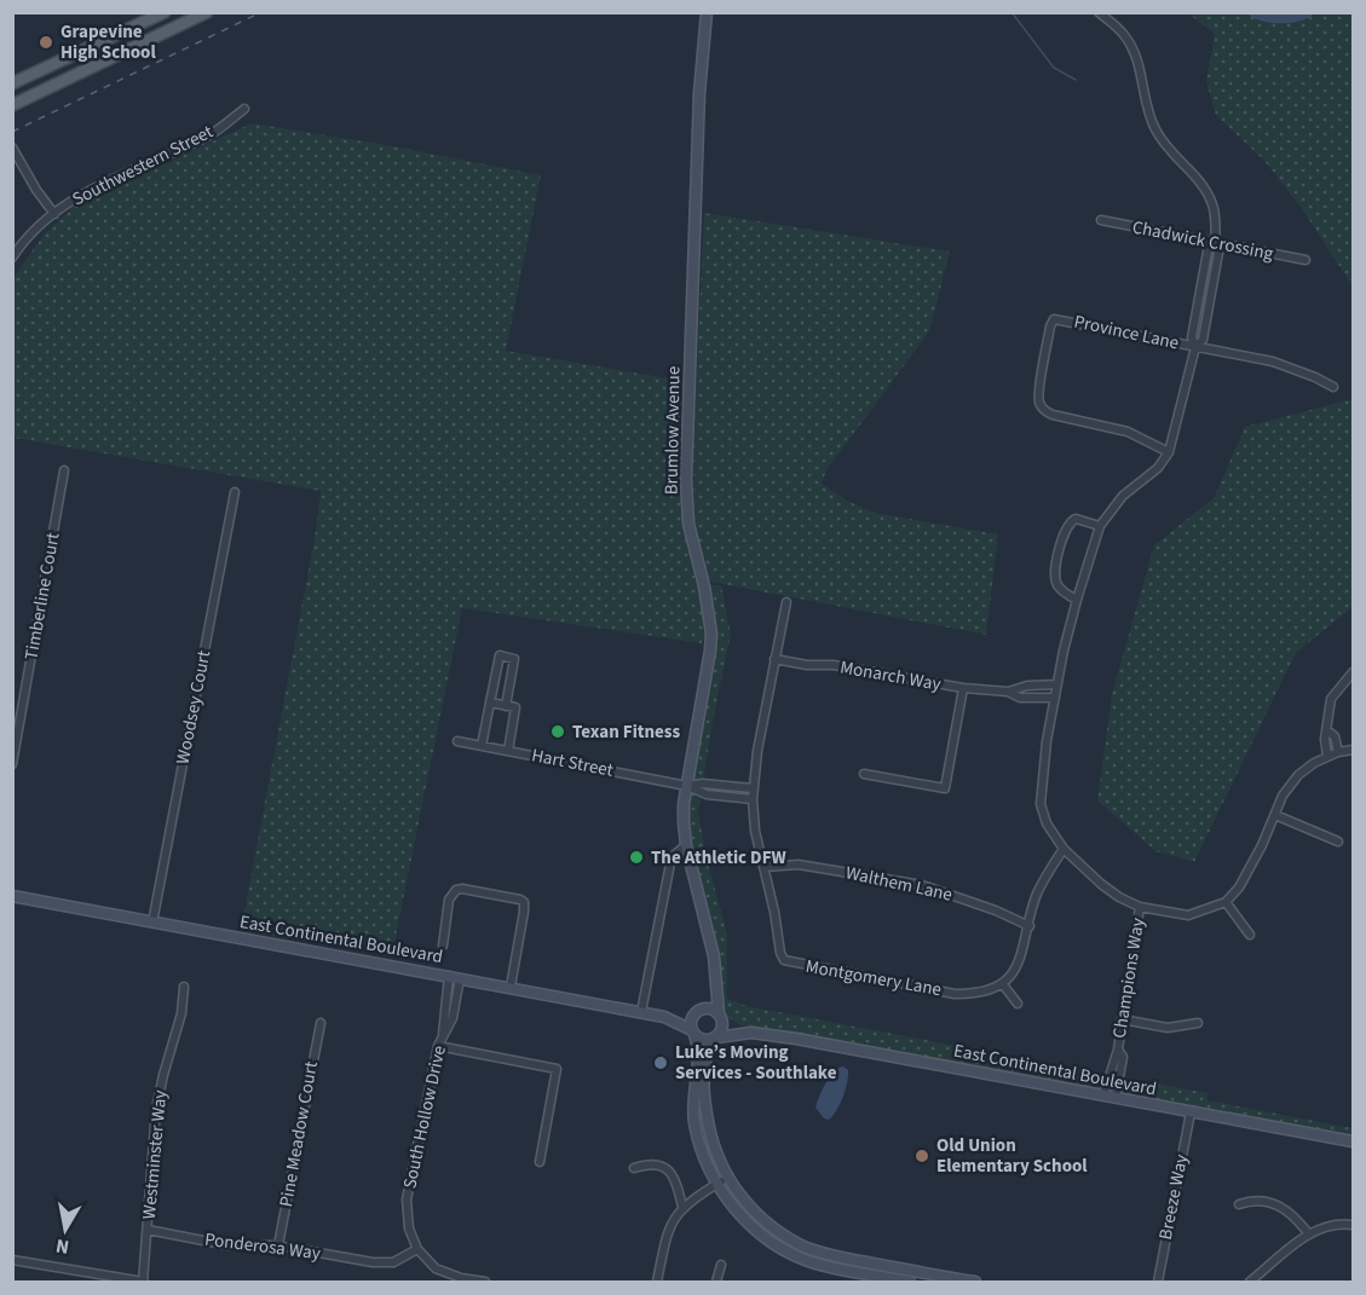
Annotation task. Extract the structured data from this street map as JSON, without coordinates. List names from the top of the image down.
{
  "streets": {
    "main road": ["Brumlow Avenue", "East Continental Boulevard"],
    "street": [
      "Southwestern Street",
      "Chadwick Crossing",
      "Province Lane",
      "Timberline Court",
      "Monarch Way",
      "Woodsey Court",
      "Hart Street",
      "Walthem Lane",
      "Montgomery Lane",
      "Champions Way",
      "South Hollow Drive",
      "Pine Meadow Court",
      "Westminster Way",
      "Breeze Way",
      "Ponderosa Way"
    ]
  },
  "crossings": [
    ["Brumlow Avenue", "Hart Street"],
    ["Brumlow Avenue", "East Continental Boulevard"],
    ["Monarch Way", "Montgomery Lane"],
    ["Woodsey Court", "East Continental Boulevard"],
    ["Walthem Lane", "Montgomery Lane"],
    ["East Continental Boulevard", "Champions Way"],
    ["East Continental Boulevard", "South Hollow Drive"],
    ["East Continental Boulevard", "Breeze Way"],
    ["South Hollow Drive", "Ponderosa Way"],
    ["Pine Meadow Court", "Ponderosa Way"],
    ["Westminster Way", "Ponderosa Way"]
  ],
  "places": [
    "Grapevine High School",
    "Texan Fitness",
    "The Athletic DFW",
    "Luke’s Moving Services - Southlake",
    "Old Union Elementary School"
  ],
  "north": "bottom"
}
